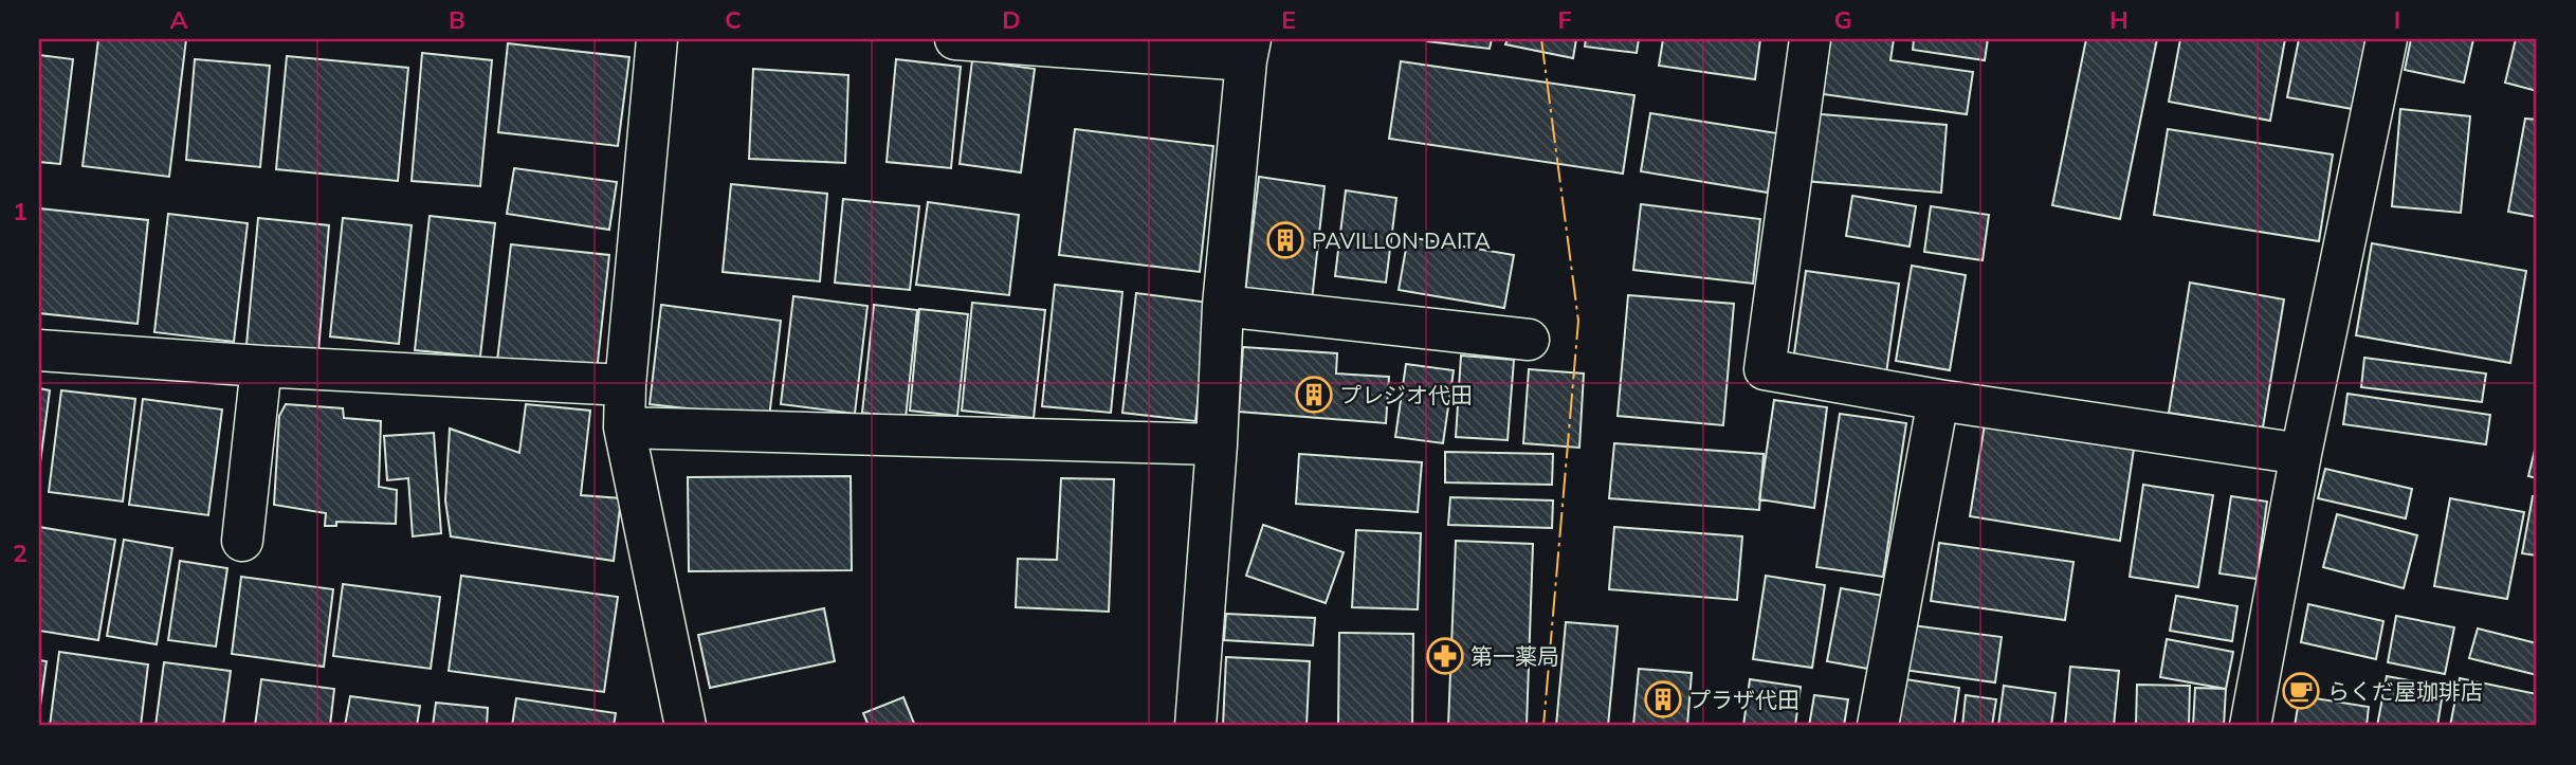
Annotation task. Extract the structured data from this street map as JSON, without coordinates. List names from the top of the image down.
{
  "places": {
    "building": ["PAVILLON DAITA", "プレジオ代田", "プラザ代田"],
    "pharmacy": ["第一薬局"],
    "cafe": ["らくだ屋珈琲店"]
  },
  "grid": {
    "columns": [
      "A",
      "B",
      "C",
      "D",
      "E",
      "F",
      "G",
      "H",
      "I"
    ],
    "rows": ["1", "2"]
  }
}
